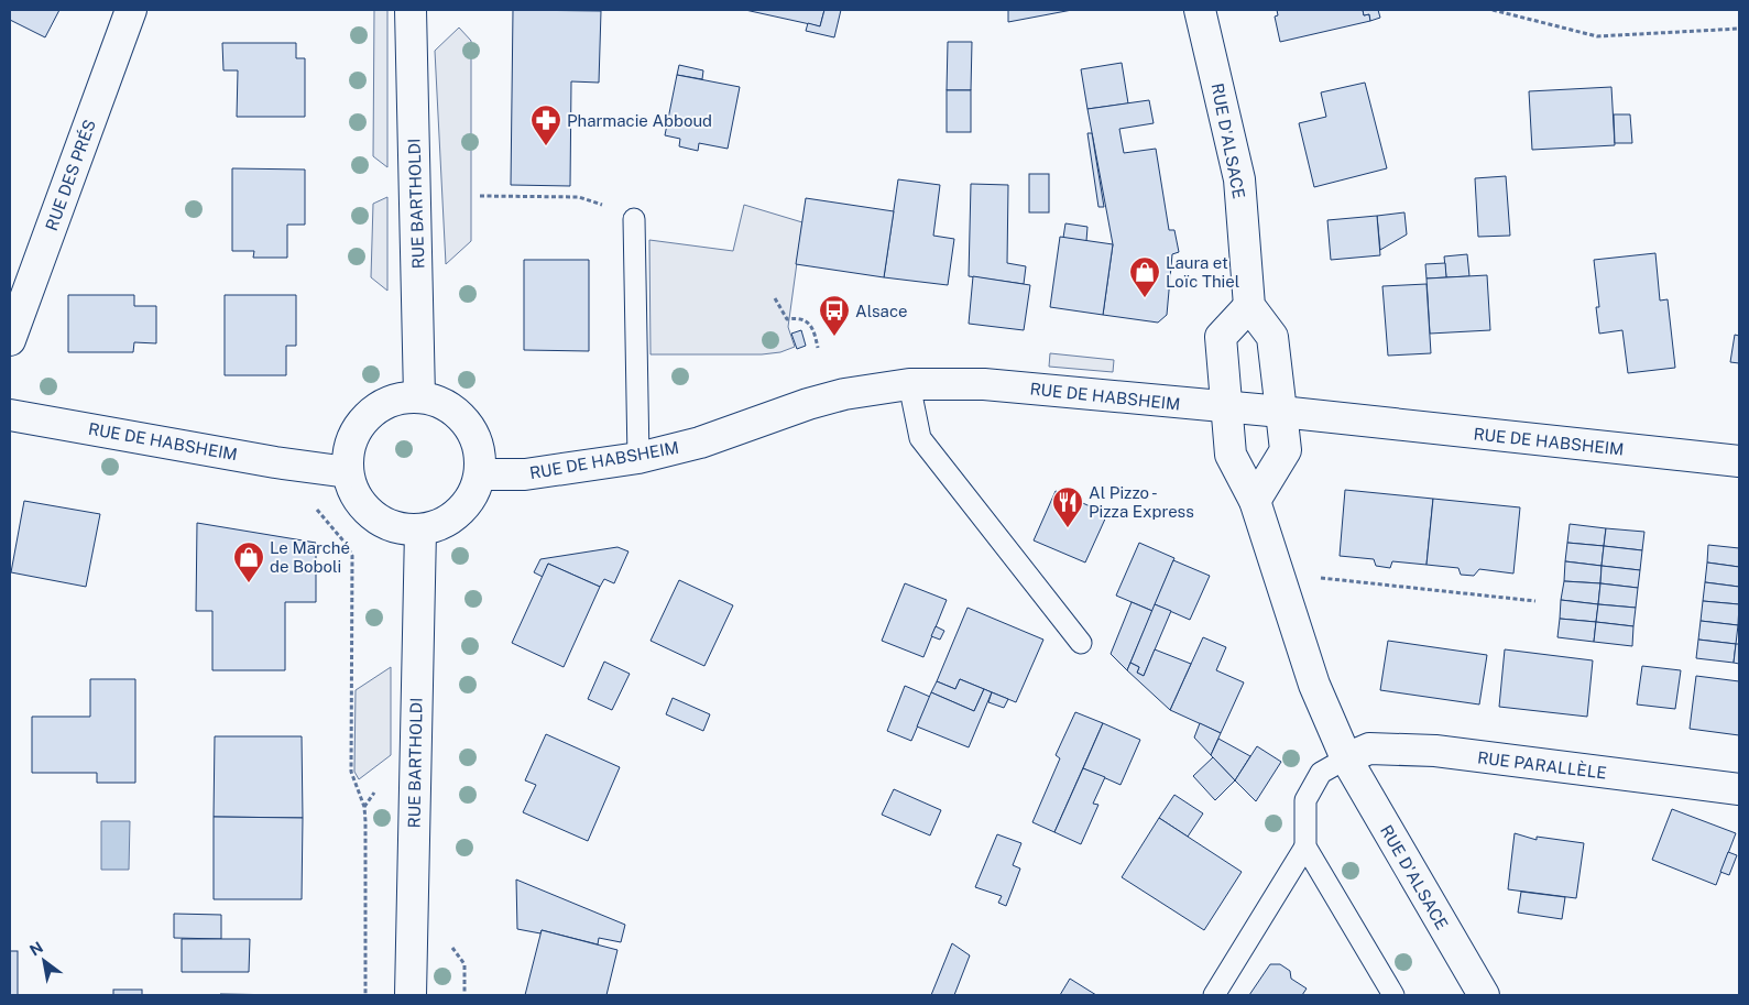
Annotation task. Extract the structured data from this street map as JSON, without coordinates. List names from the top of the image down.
{
  "streets": {
    "street": [
      "RUE D'ALSACE",
      "RUE DES PRÉS",
      "RUE BARTHOLDI",
      "RUE DE HABSHEIM",
      "RUE PARALLÈLE"
    ]
  },
  "crossings": [
    ["RUE D'ALSACE", "RUE DE HABSHEIM"],
    ["RUE D'ALSACE", "RUE PARALLÈLE"],
    ["RUE BARTHOLDI", "RUE DE HABSHEIM"]
  ],
  "places": {
    "pharmacy": ["Pharmacie Abboud"],
    "shop": ["Laura et Loïc Thiel", "Le Marché de Boboli"],
    "bus stop": ["Alsace"],
    "restaurant": ["Al Pizzo - Pizza Express"]
  },
  "north": "top left"
}
